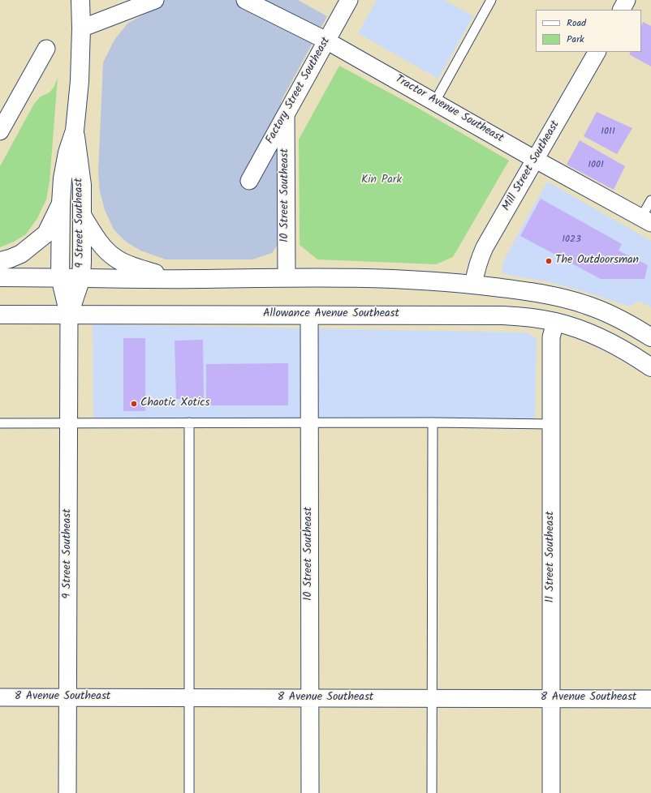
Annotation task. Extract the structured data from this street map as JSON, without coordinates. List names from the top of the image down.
{
  "streets": {
    "main road": ["9 Street Southeast", "Allowance Avenue Southeast"],
    "street": [
      "Factory Street Southeast",
      "Tractor Avenue Southeast",
      "Mill Street Southeast",
      "10 Street Southeast",
      "11 Street Southeast",
      "8 Avenue Southeast"
    ]
  },
  "crossings": [
    ["Factory Street Southeast", "Tractor Avenue Southeast"],
    ["Factory Street Southeast", "10 Street Southeast"],
    ["Tractor Avenue Southeast", "Mill Street Southeast"],
    ["10 Street Southeast", "Allowance Avenue Southeast"],
    ["10 Street Southeast", "8 Avenue Southeast"],
    ["9 Street Southeast", "Allowance Avenue Southeast"],
    ["9 Street Southeast", "8 Avenue Southeast"],
    ["Allowance Avenue Southeast", "11 Street Southeast"],
    ["11 Street Southeast", "8 Avenue Southeast"]
  ],
  "parks": ["Kin Park"],
  "places": ["The Outdoorsman", "Chaotic Xotics"],
  "house_numbers": ["1011", "1001", "1023"],
  "legend": ["Road", "Park"]
}
